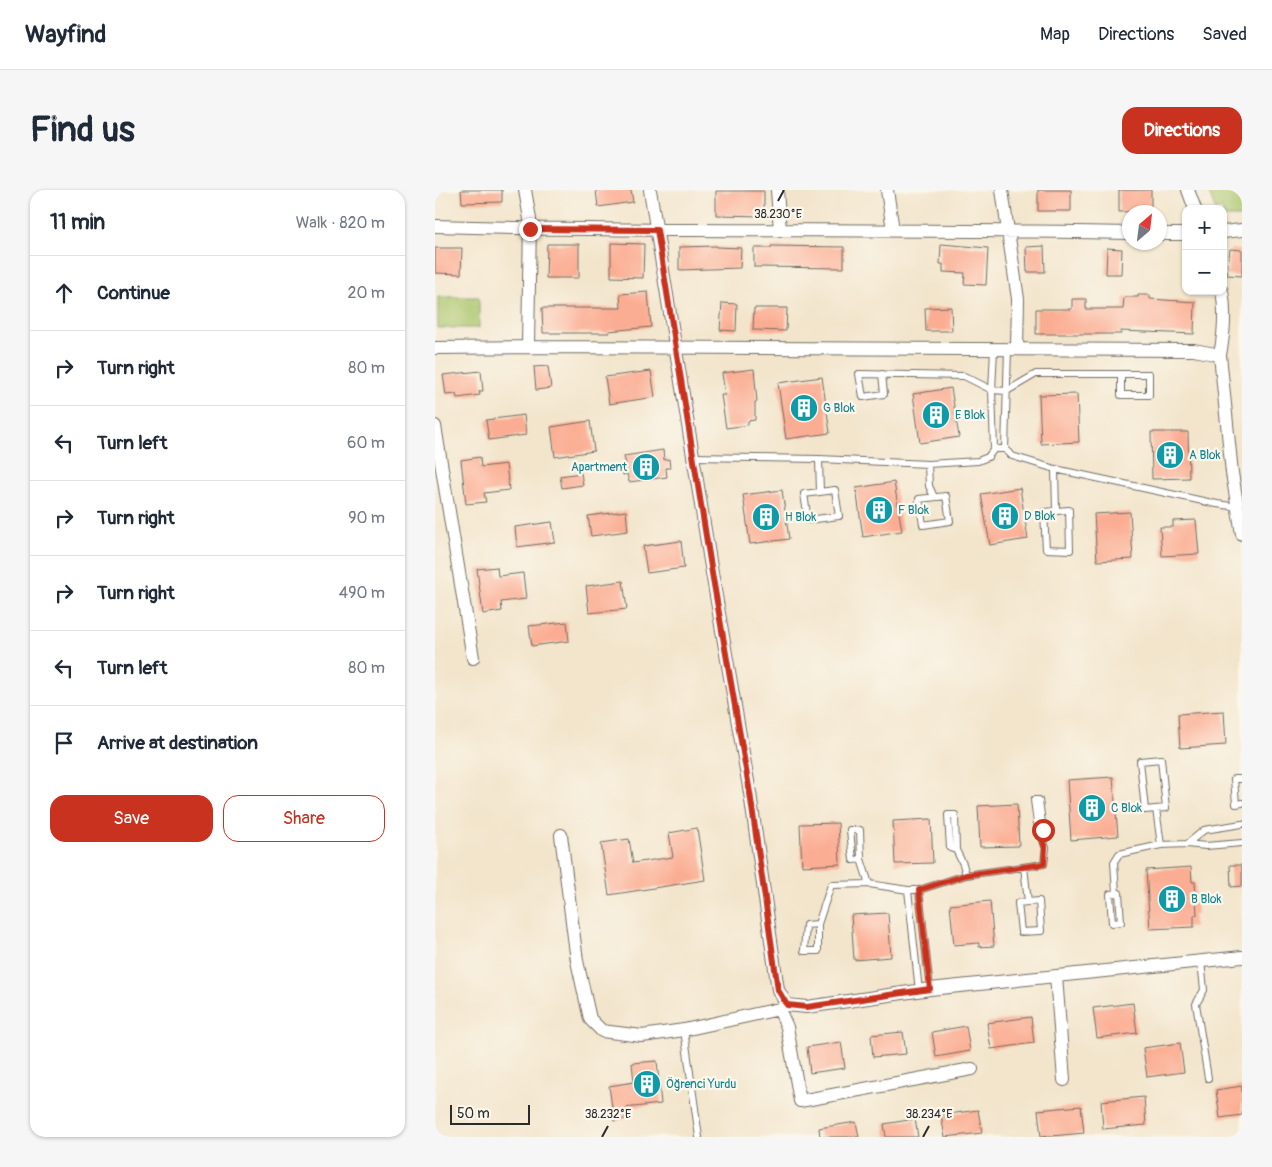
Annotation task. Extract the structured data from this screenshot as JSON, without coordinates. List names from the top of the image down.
{
  "places": {
    "building": [
      "G Blok",
      "E Blok",
      "A Blok",
      "Apartment",
      "F Blok",
      "D Blok",
      "H Blok",
      "C Blok",
      "B Blok",
      "Öğrenci Yurdu"
    ]
  },
  "scale_bar": "50 m",
  "north": "top right",
  "page": {
    "header": "Wayfind",
    "nav": ["Map", "Directions", "Saved"],
    "buttons": [
      "Directions",
      ["Save", "Share"]
    ],
    "title": "Find us",
    "heading": ["11 min", "Walk · 820 m"],
    "map_buttons": ["+", "−"],
    "list": [
      ["Continue", "20 m"],
      ["Turn right", "80 m"],
      ["Turn left", "60 m"],
      ["Turn right", "90 m"],
      ["Turn right", "490 m"],
      ["Turn left", "80 m"],
      "Arrive at destination"
    ],
    "scale": "50 m"
  },
  "coordinates": ["38.230°E", "38.232°E", "38.234°E"]
}
